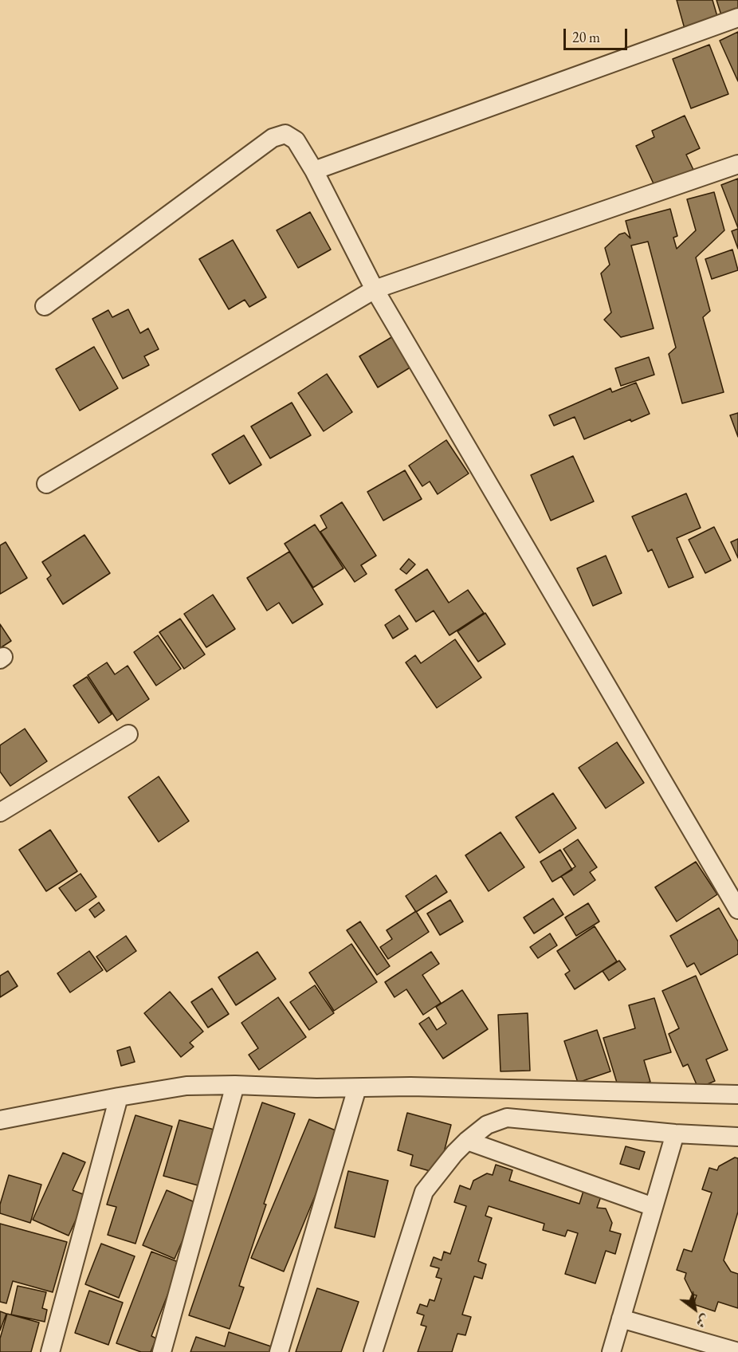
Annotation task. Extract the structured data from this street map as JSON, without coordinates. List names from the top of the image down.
{
  "scale_bar": "20 m",
  "north": "bottom right"
}
